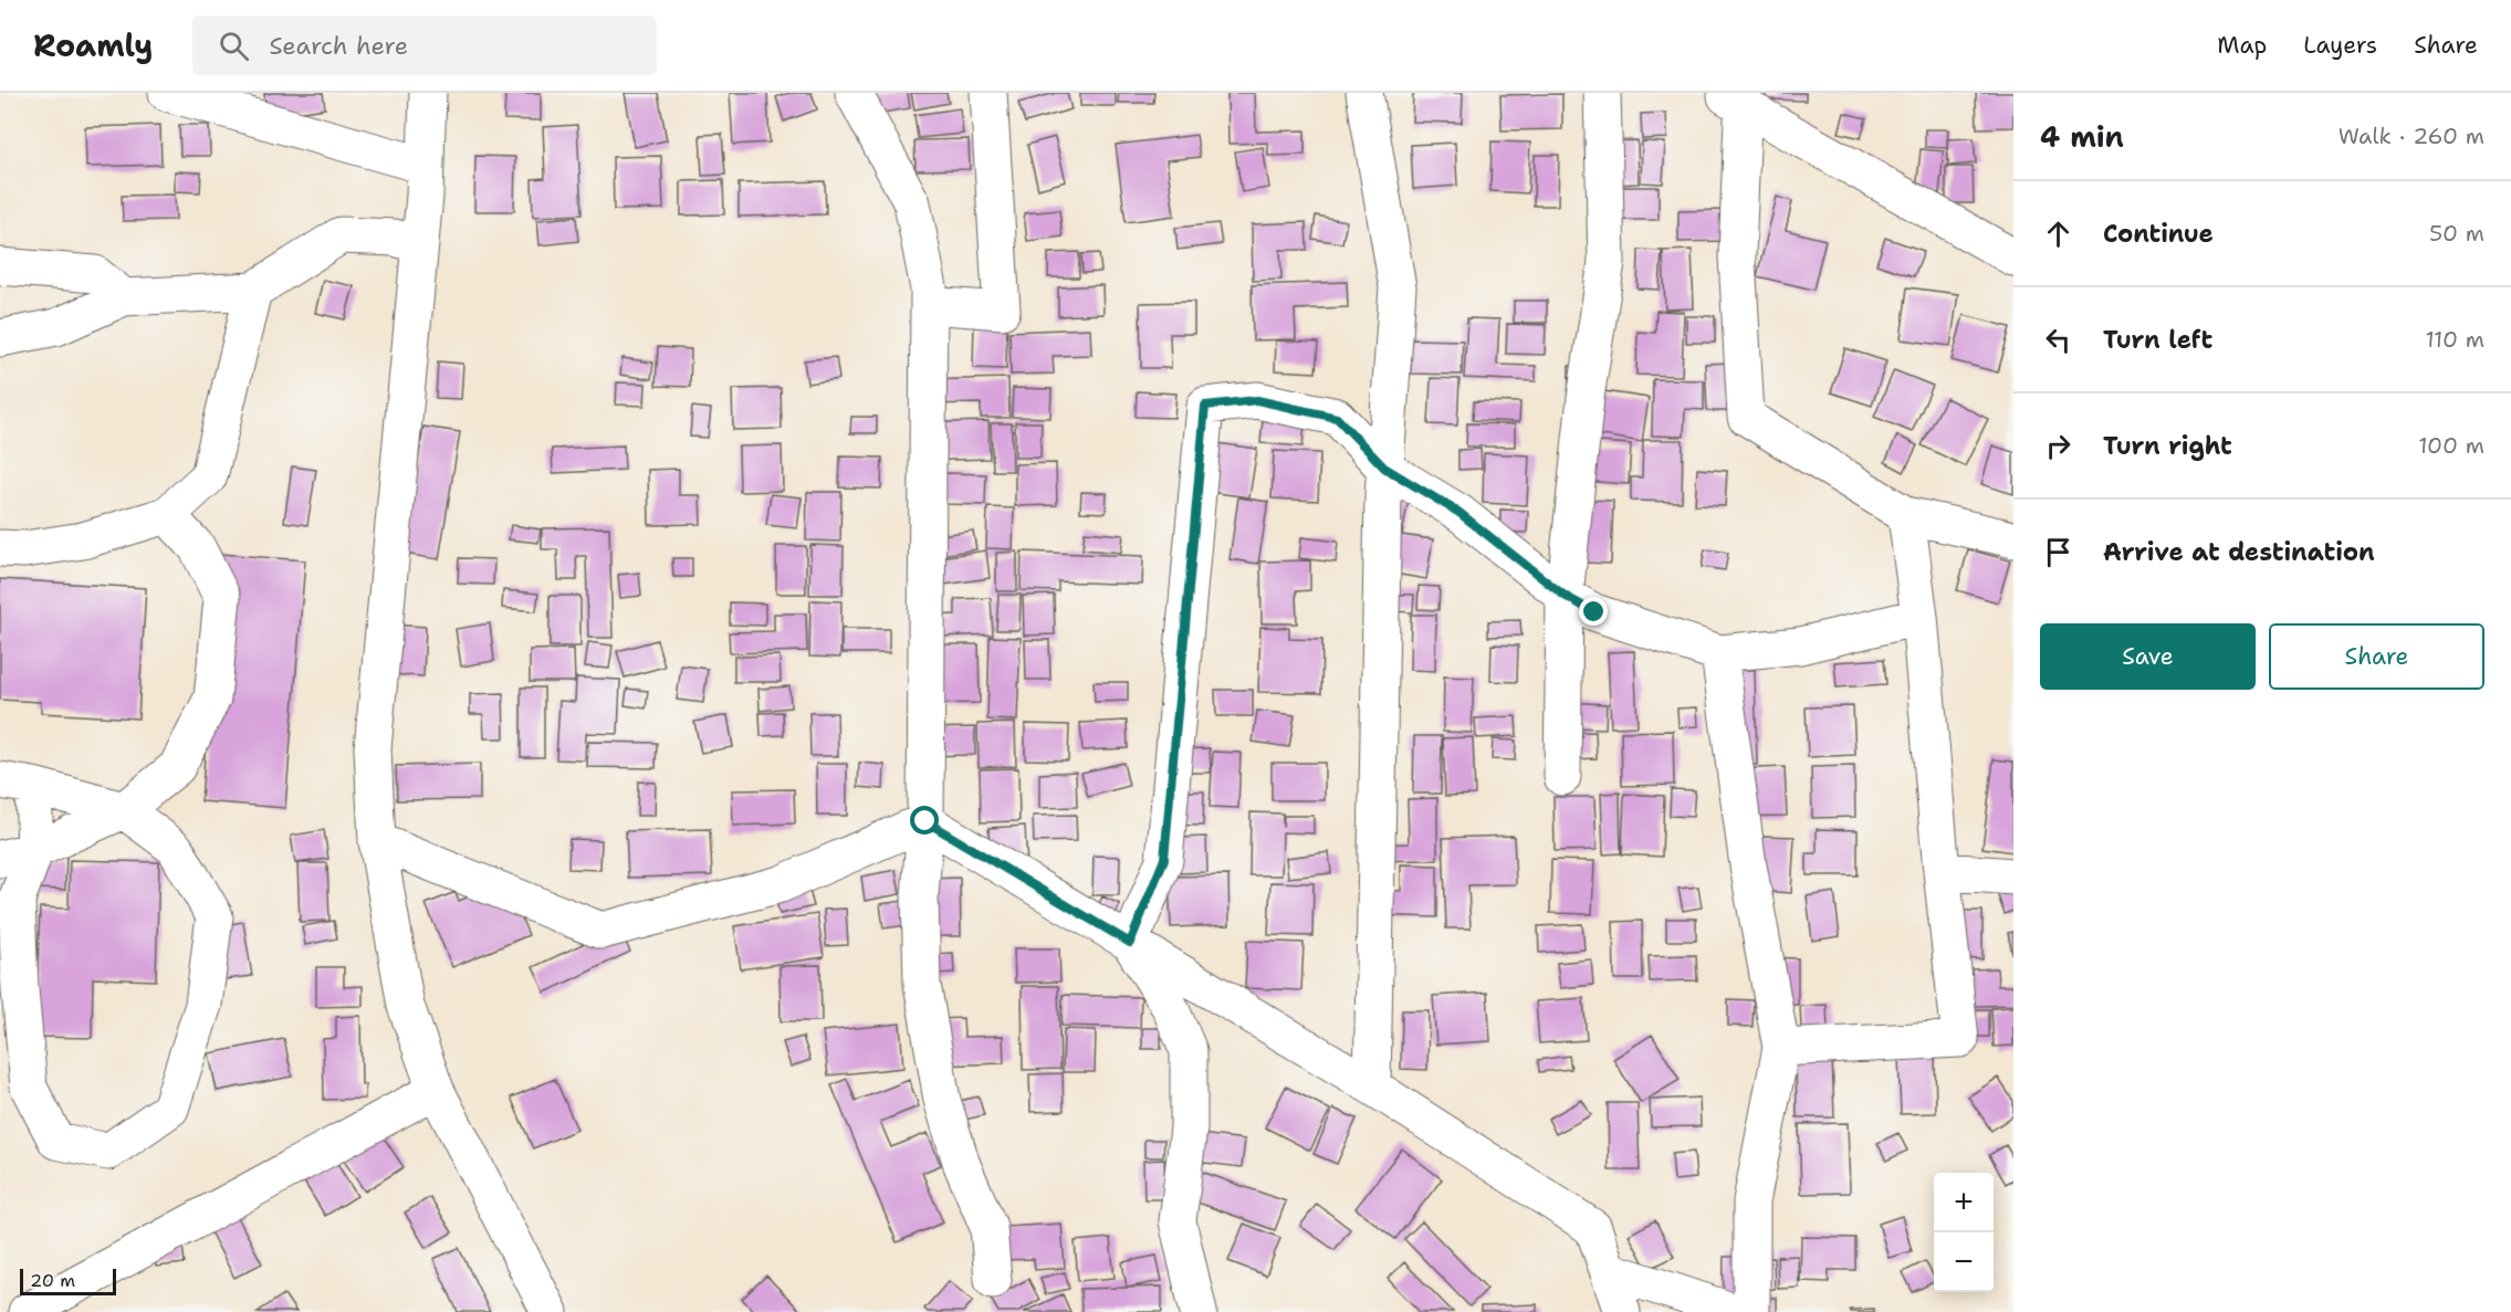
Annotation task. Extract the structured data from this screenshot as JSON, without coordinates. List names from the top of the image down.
{
  "scale_bar": "20 m",
  "page": {
    "header": "Roamly",
    "search": "Search here",
    "nav": ["Map", "Layers", "Share"],
    "heading": ["4 min", "Walk · 260 m"],
    "list": [
      ["Continue", "50 m"],
      ["Turn left", "110 m"],
      ["Turn right", "100 m"],
      "Arrive at destination"
    ],
    "buttons": ["Save", "Share"],
    "map_buttons": ["+", "−"],
    "scale": "20 m"
  }
}
